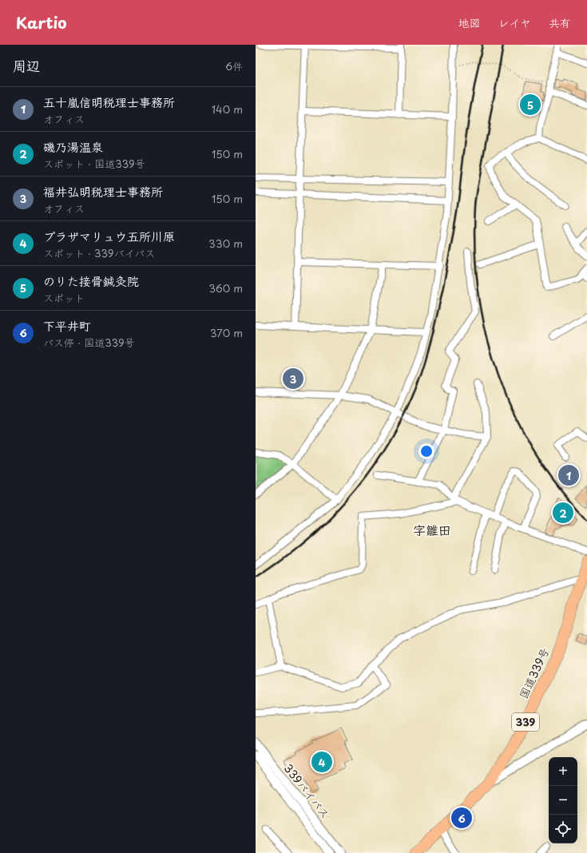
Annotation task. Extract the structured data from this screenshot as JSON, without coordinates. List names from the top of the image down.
{
  "streets": {
    "highway": ["国道339号", "339"],
    "street": ["339バイパス"]
  },
  "districts": ["字雛田"],
  "page": {
    "header": "Kartio",
    "nav": ["地図", "レイヤ", "共有"],
    "heading": ["周辺", "6件"],
    "list": [
      {
        "mark": "1",
        "name": "五十嵐信明税理士事務所",
        "note": "オフィス",
        "value": "140 m"
      },
      {
        "mark": "2",
        "name": "磯乃湯温泉",
        "note": "スポット · 国道339号",
        "value": "150 m"
      },
      {
        "mark": "3",
        "name": "福井弘明税理士事務所",
        "note": "オフィス",
        "value": "150 m"
      },
      {
        "mark": "4",
        "name": "プラザマリュウ五所川原",
        "note": "スポット · 339バイパス",
        "value": "330 m"
      },
      {
        "mark": "5",
        "name": "のりた接骨鍼灸院",
        "note": "スポット",
        "value": "360 m"
      },
      {
        "mark": "6",
        "name": "下平井町",
        "note": "バス停 · 国道339号",
        "value": "370 m"
      }
    ],
    "pins": [
      "5",
      "3",
      "1",
      "2",
      "4",
      "6"
    ],
    "map_buttons": ["+", "−"]
  }
}
